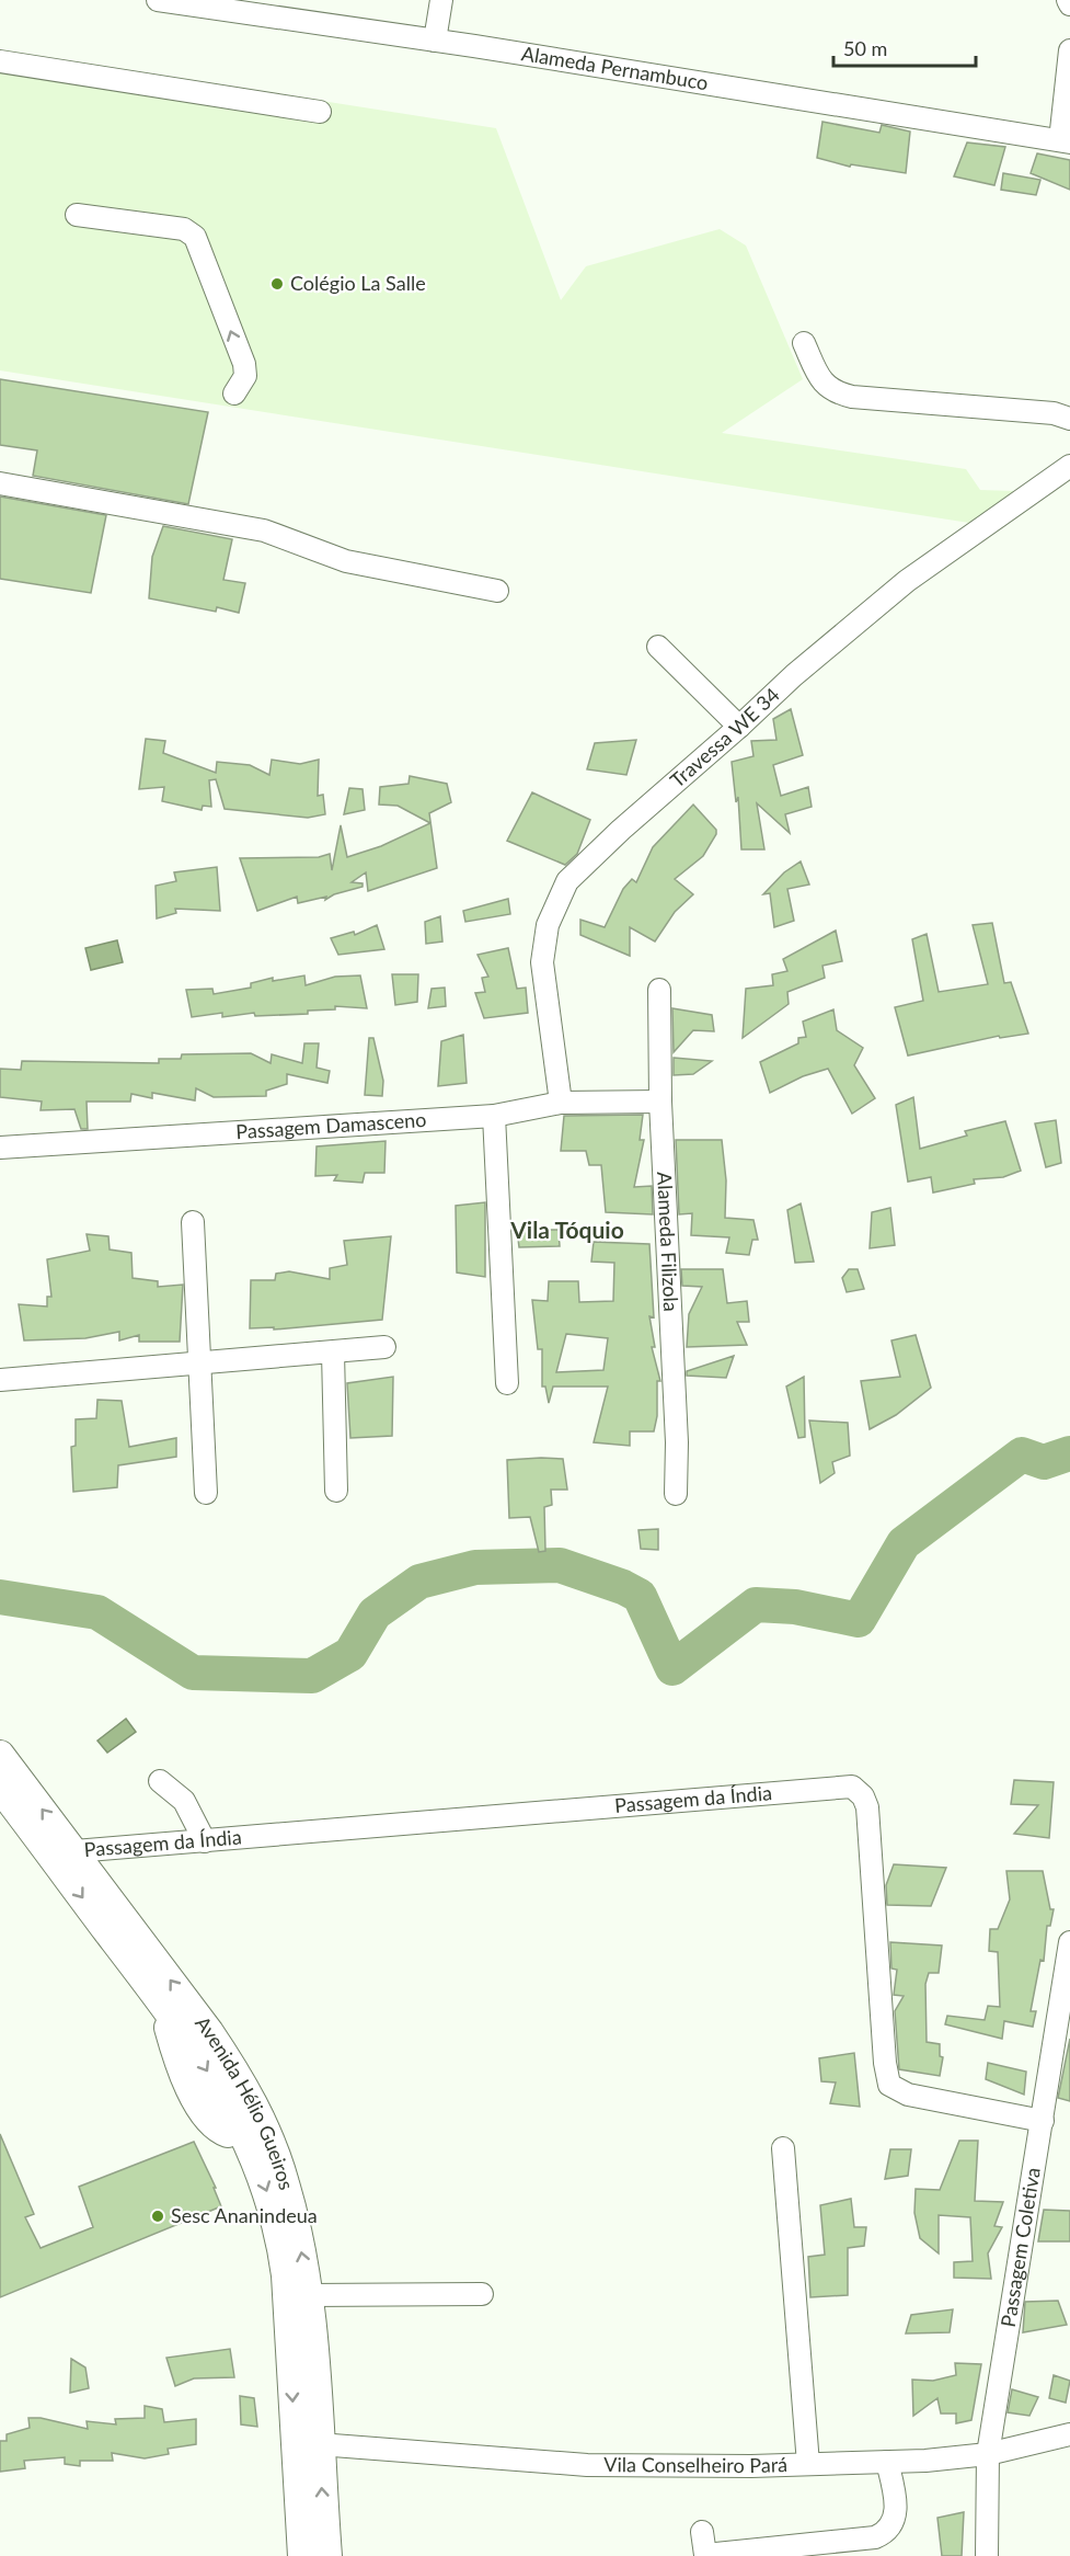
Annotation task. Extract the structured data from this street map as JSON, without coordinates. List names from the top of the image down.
{
  "streets": {
    "main road": ["Avenida Hélio Gueiros"],
    "street": [
      "Alameda Pernambuco",
      "Travessa WE 34",
      "Passagem Damasceno",
      "Alameda Filizola",
      "Passagem da Índia",
      "Passagem Coletiva",
      "Vila Conselheiro Pará"
    ]
  },
  "crossings": [
    ["Travessa WE 34", "Passagem Damasceno"],
    ["Passagem Damasceno", "Alameda Filizola"],
    ["Passagem da Índia", "Avenida Hélio Gueiros"],
    ["Passagem da Índia", "Passagem Coletiva"],
    ["Avenida Hélio Gueiros", "Vila Conselheiro Pará"],
    ["Passagem Coletiva", "Vila Conselheiro Pará"]
  ],
  "districts": ["Vila Tóquio"],
  "places": ["Colégio La Salle", "Sesc Ananindeua"],
  "scale_bar": "50 m"
}
